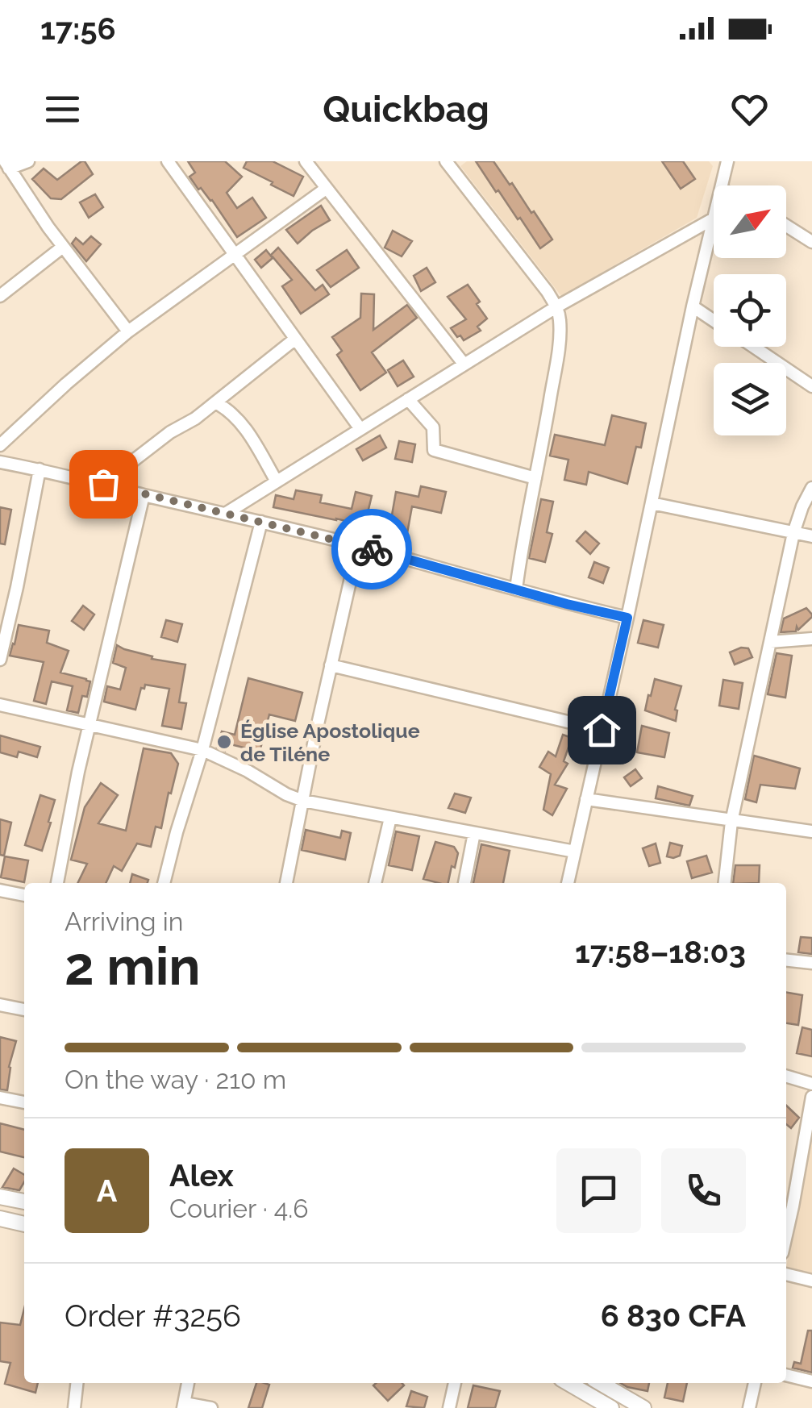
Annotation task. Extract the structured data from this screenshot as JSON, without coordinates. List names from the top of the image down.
{
  "places": ["Église Apostolique de Tiléne"],
  "north": "top right",
  "page": {
    "status": "17:56",
    "header": "Quickbag",
    "heading": ["2 min", "Arriving in", "17:58–18:03"],
    "panel": [
      "Alex",
      "Courier · 4.6",
      "Order #3256",
      "6 830 CFA"
    ],
    "bar": "On the way · 210 m",
    "round": "A"
  }
}
